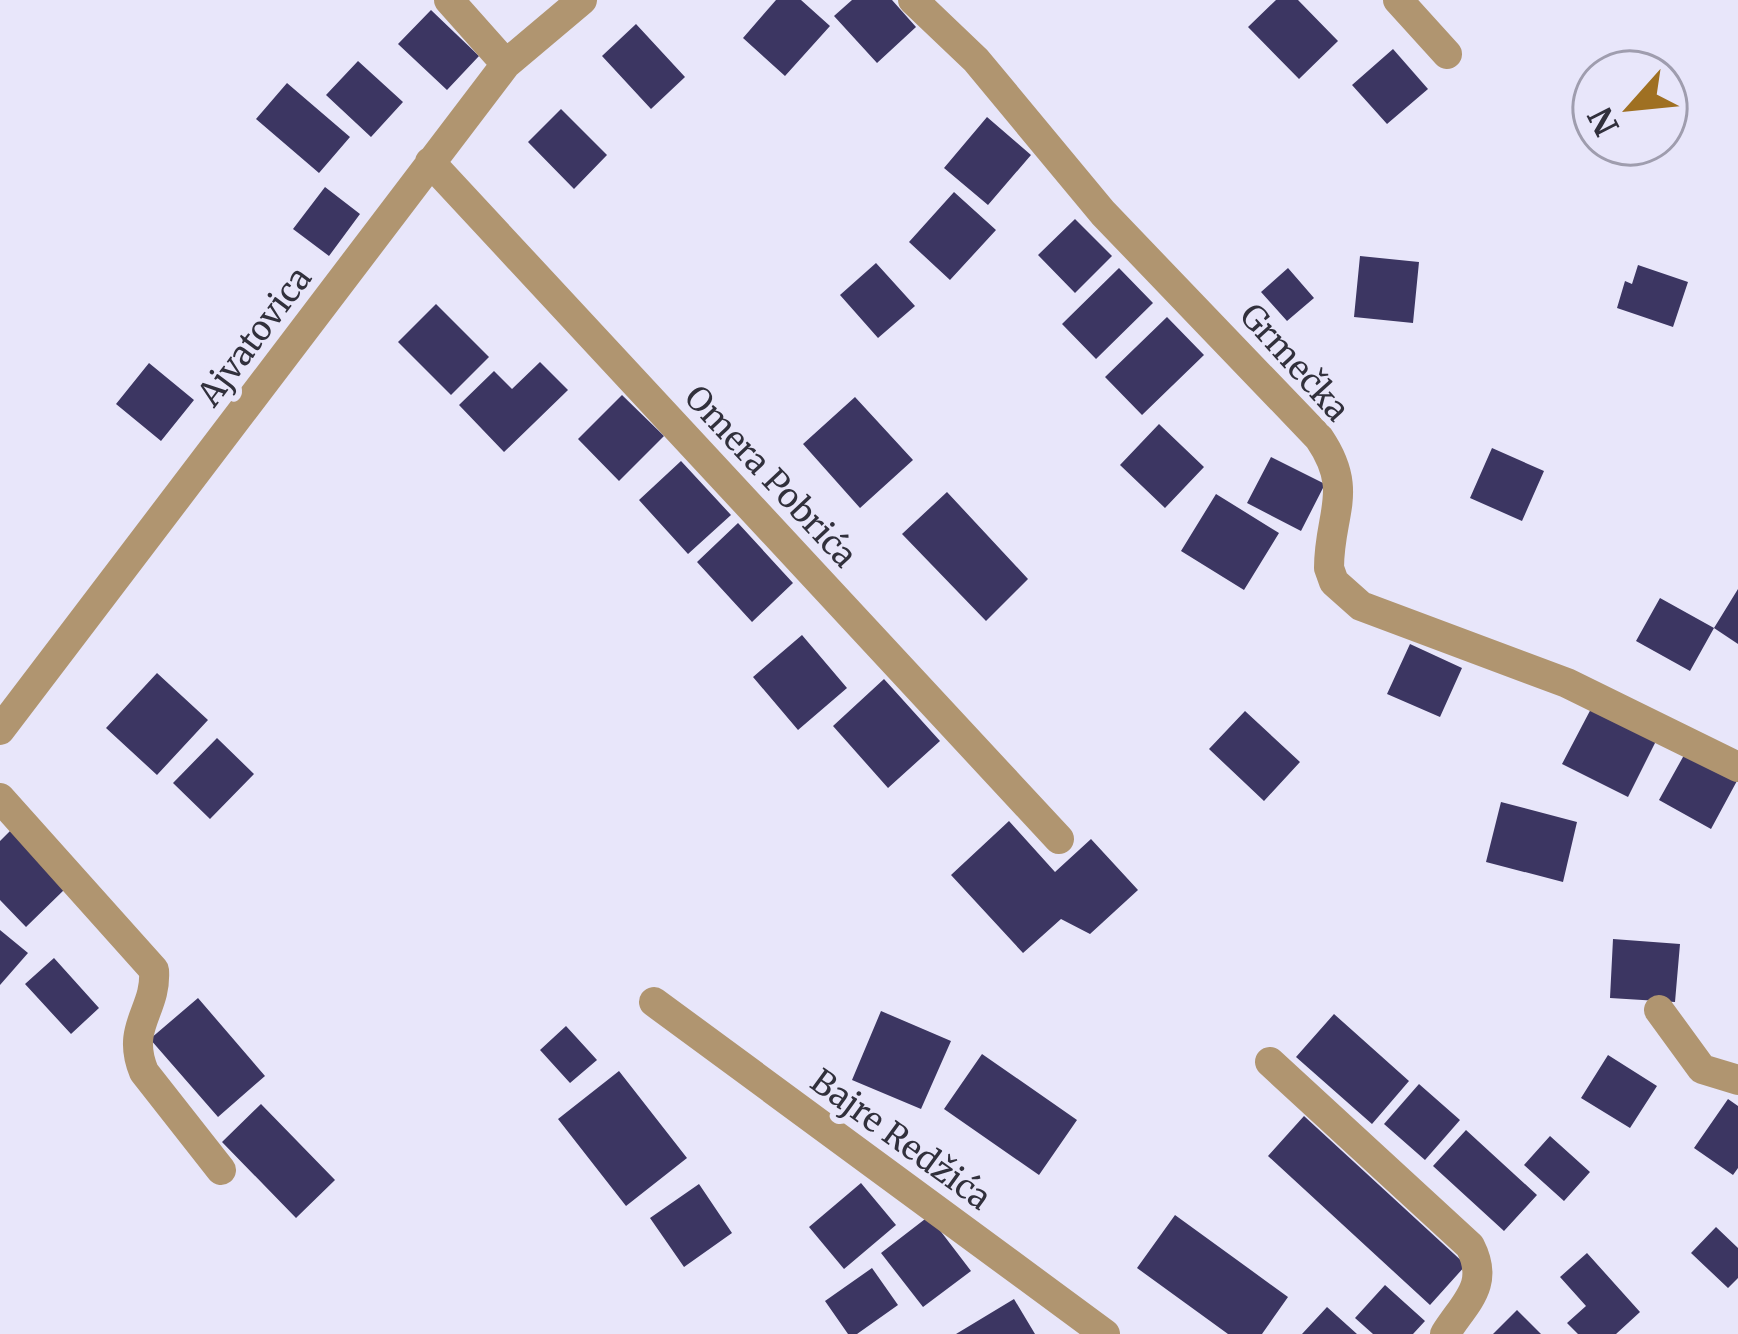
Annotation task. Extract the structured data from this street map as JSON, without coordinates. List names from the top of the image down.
{
  "streets": {
    "street": [
      "Ajvatovica",
      "Grmečka",
      "Omera Pobrića",
      "Bajre Redžića"
    ]
  },
  "crossings": [
    ["Ajvatovica", "Omera Pobrića"]
  ],
  "north": "bottom left"
}
